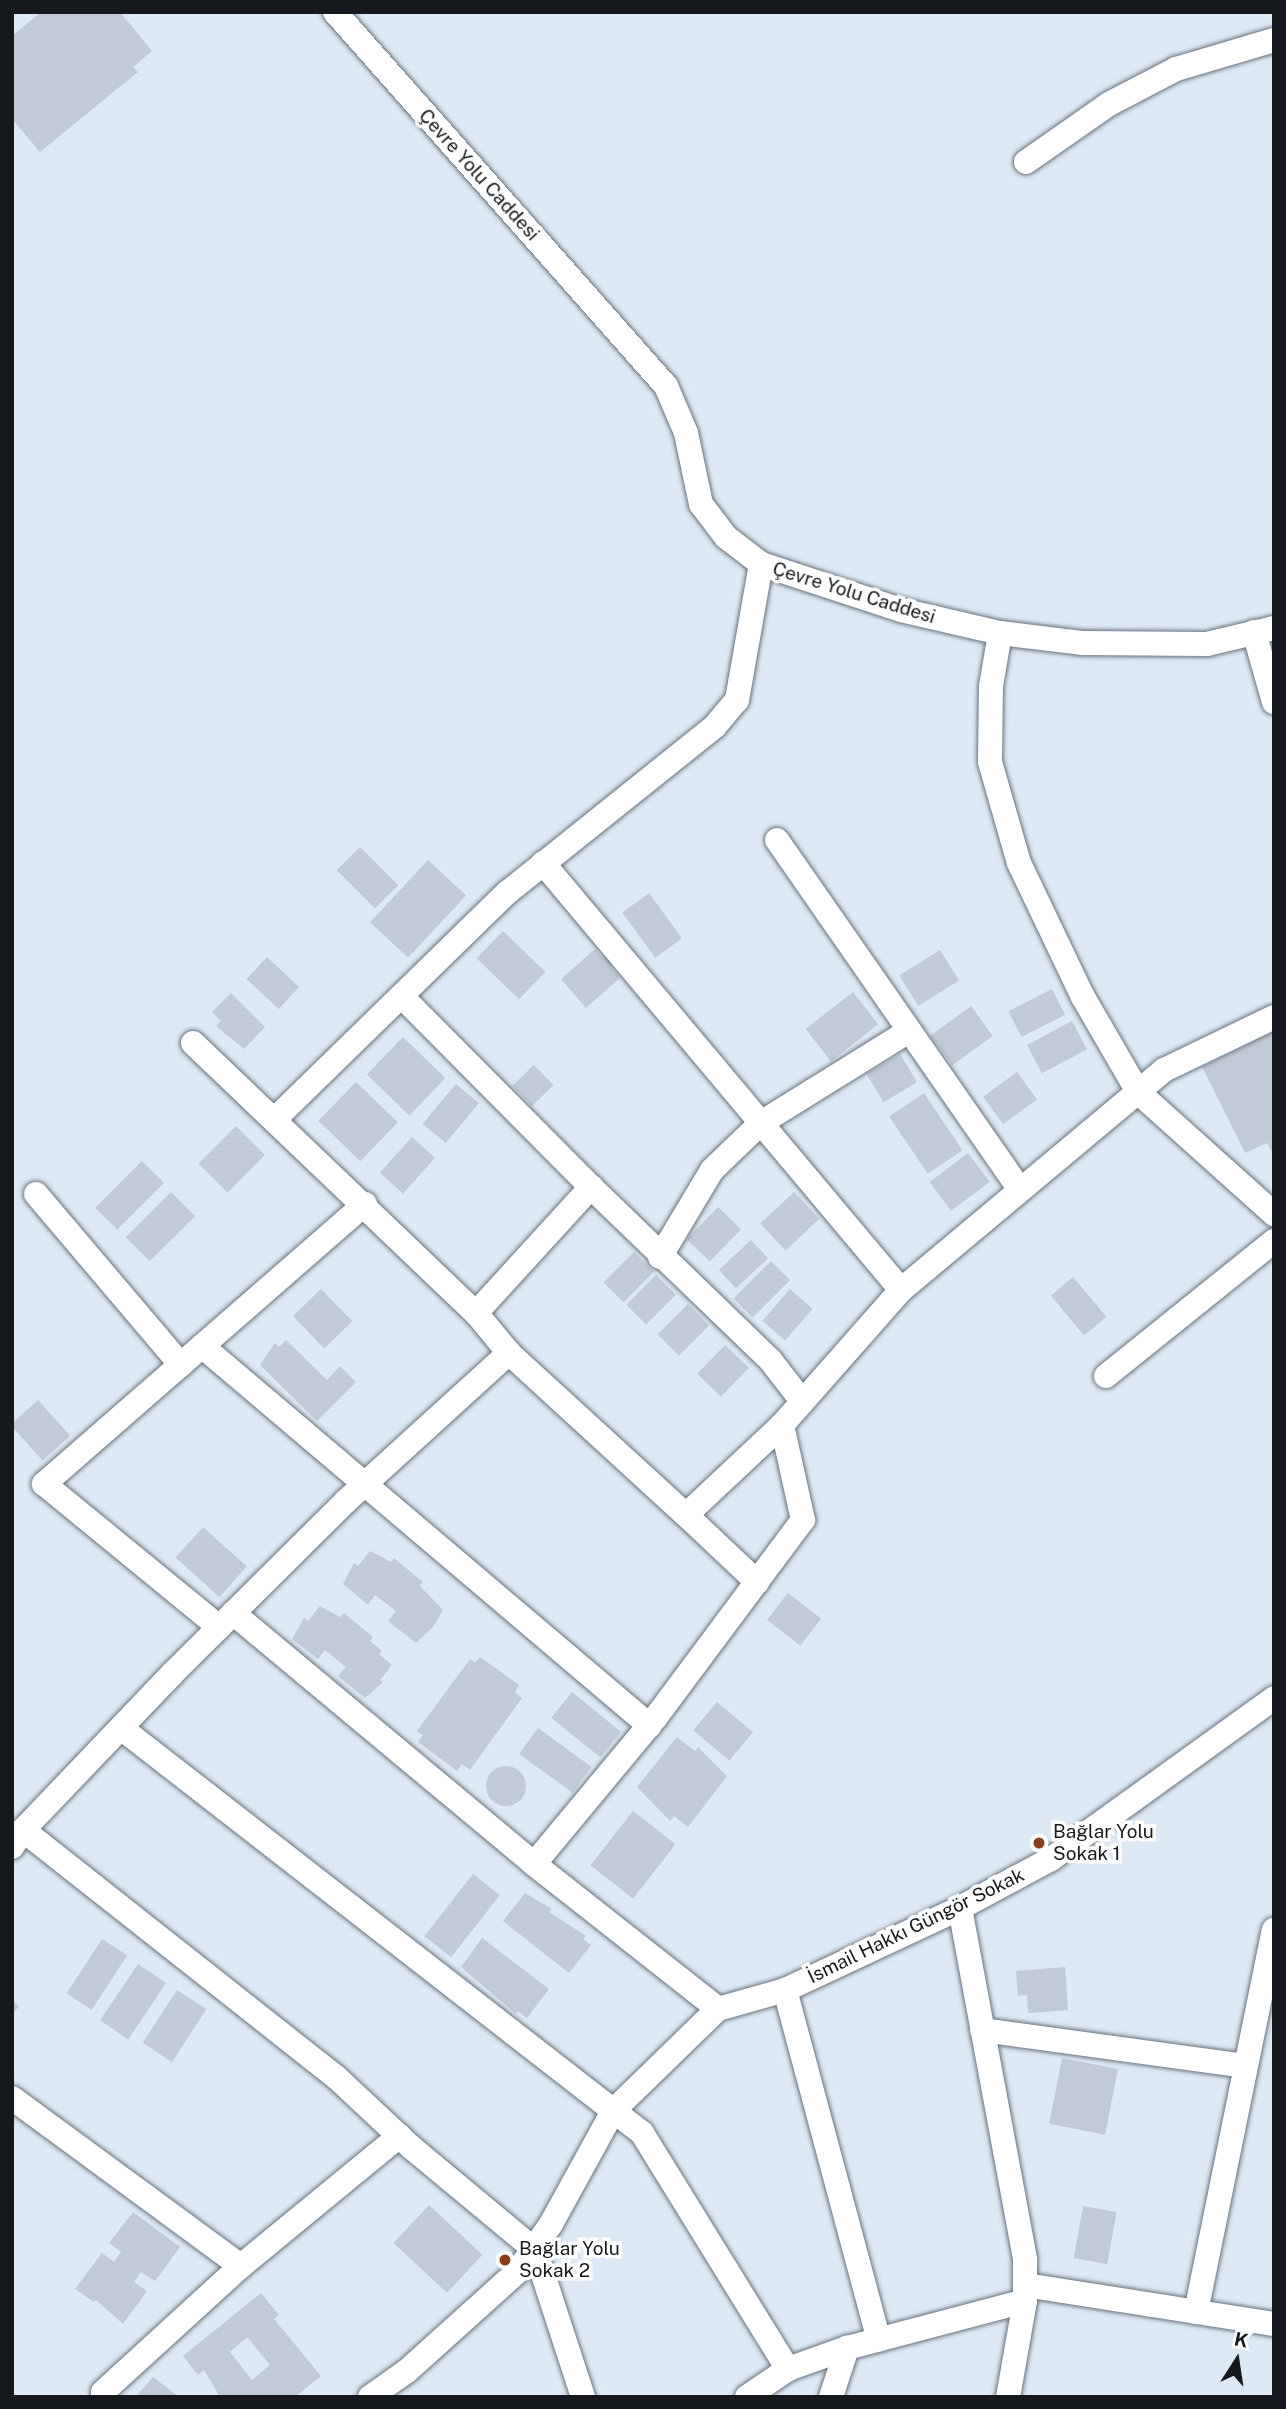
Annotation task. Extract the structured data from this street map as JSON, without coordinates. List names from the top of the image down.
{
  "streets": {
    "street": ["Çevre Yolu Caddesi", "İsmail Hakkı Güngör Sokak"]
  },
  "places": ["Bağlar Yolu Sokak 1", "Bağlar Yolu Sokak 2"],
  "north": "top"
}
